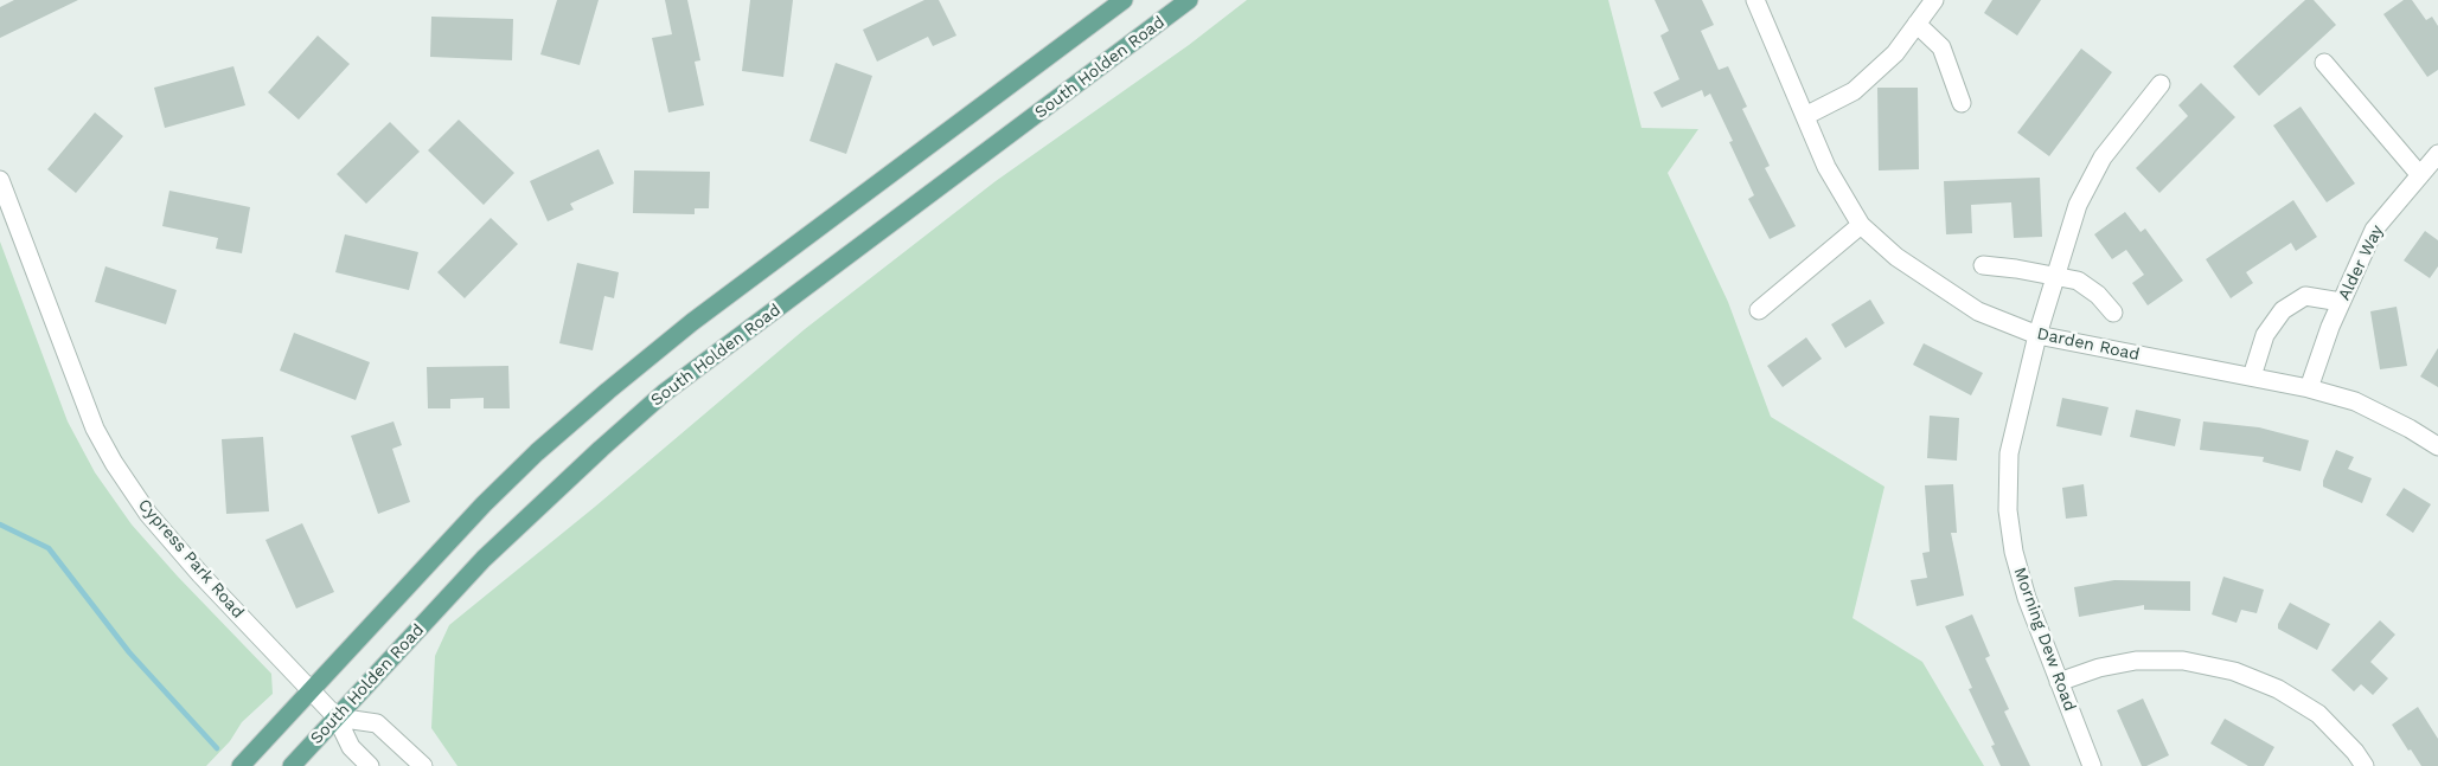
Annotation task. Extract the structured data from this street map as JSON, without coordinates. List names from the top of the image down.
{
  "streets": {
    "main road": ["South Holden Road"],
    "street": [
      "Alder Way",
      "Darden Road",
      "Cypress Park Road",
      "Morning Dew Road"
    ]
  },
  "crossings": [
    ["South Holden Road", "Cypress Park Road"],
    ["Alder Way", "Darden Road"],
    ["Darden Road", "Morning Dew Road"]
  ]
}
